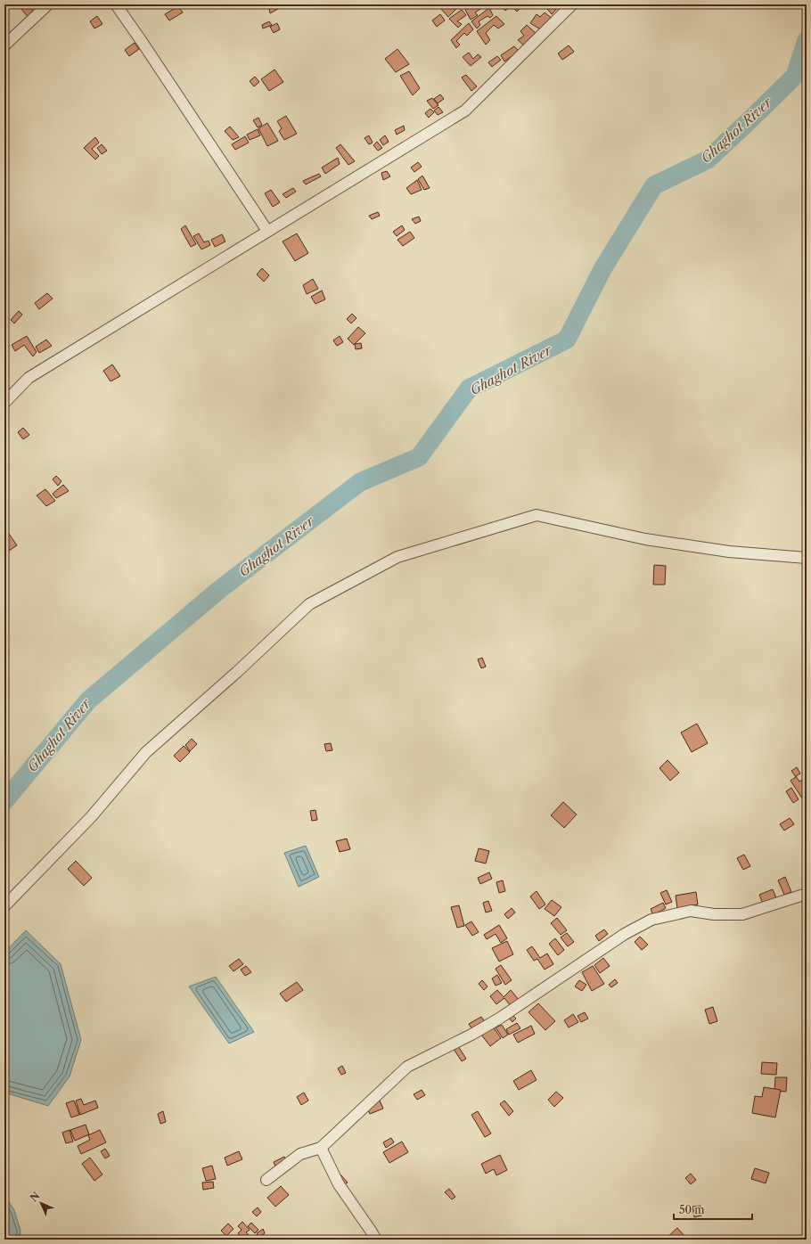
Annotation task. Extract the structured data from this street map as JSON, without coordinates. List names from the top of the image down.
{
  "water": ["Ghaghot River"],
  "scale_bar": "50 m",
  "north": "top left"
}
